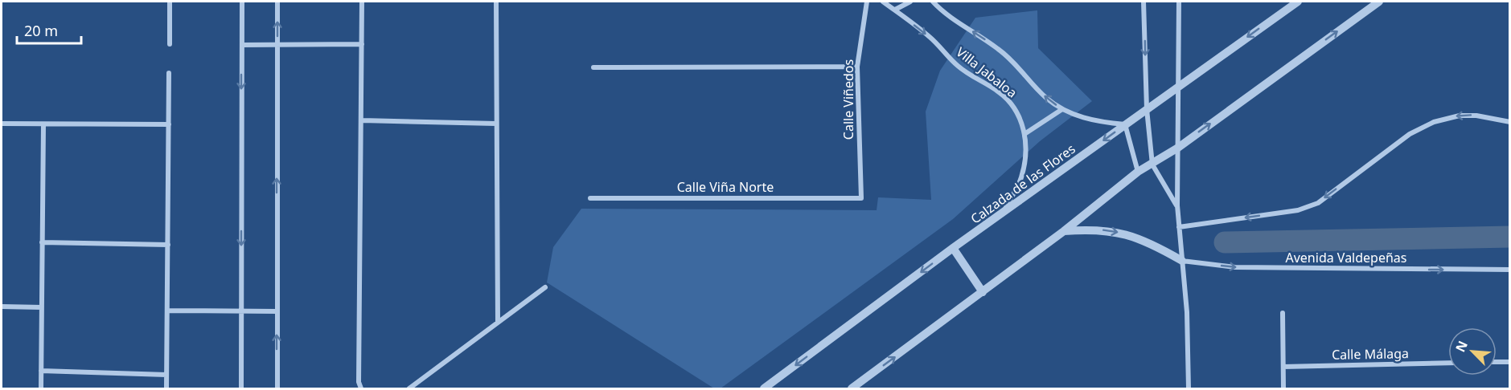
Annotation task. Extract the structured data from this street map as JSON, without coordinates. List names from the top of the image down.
{
  "streets": {
    "street": [
      "Villa Jabaloa",
      "Calle Viñedos",
      "Calzada de las Flores",
      "Calle Viña Norte",
      "Avenida Valdepeñas",
      "Calle Málaga"
    ]
  },
  "crossings": [
    ["Villa Jabaloa", "Calzada de las Flores"],
    ["Calle Viñedos", "Calle Viña Norte"]
  ],
  "one_way": ["Avenida Valdepeñas"],
  "scale_bar": "20 m",
  "north": "top left"
}
